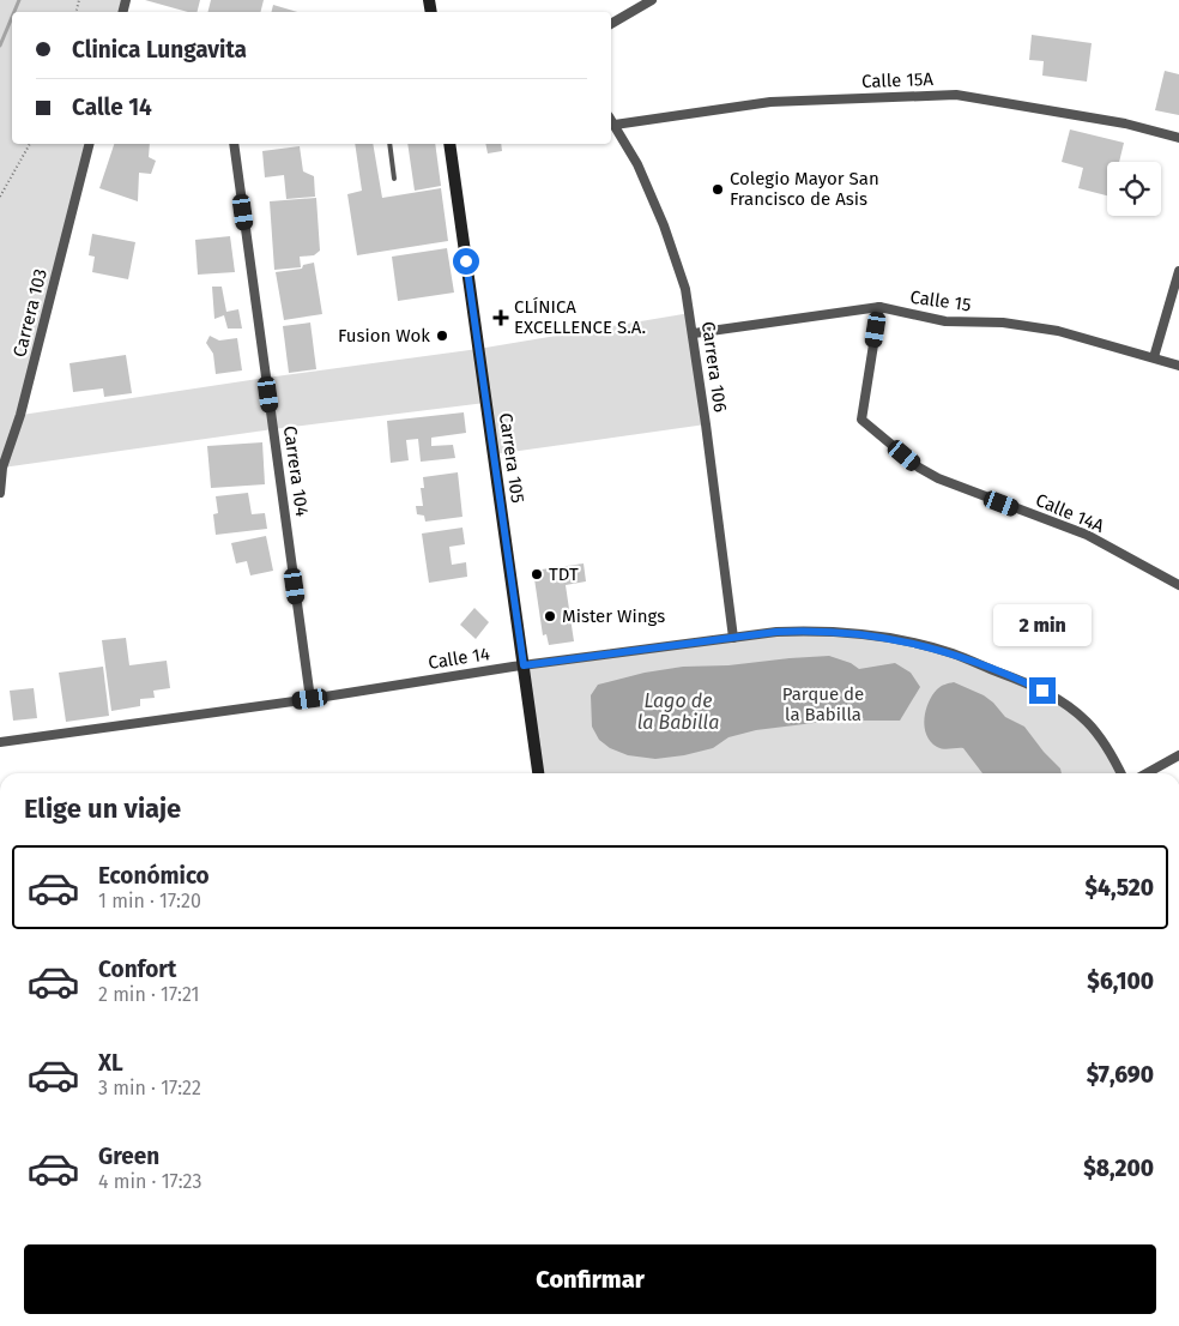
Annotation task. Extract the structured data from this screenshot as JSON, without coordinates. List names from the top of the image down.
{
  "streets": {
    "main road": ["Carrera 105"],
    "street": [
      "Calle 15A",
      "Calle 15",
      "Carrera 103",
      "Carrera 106",
      "Carrera 104",
      "Calle 14A",
      "Calle 14"
    ]
  },
  "crossings": [
    ["Calle 15A", "Carrera 106"],
    ["Calle 15", "Carrera 106"],
    ["Calle 15", "Calle 14A"],
    ["Carrera 106", "Calle 14"],
    ["Carrera 105", "Calle 14"],
    ["Carrera 104", "Calle 14"]
  ],
  "water": ["Lago de la Babilla"],
  "parks": ["Parque de la Babilla"],
  "places": {
    "other": [
      "Colegio Mayor San Francisco de Asis",
      "Fusion Wok",
      "TDT",
      "Mister Wings"
    ],
    "health": ["CLÍNICA EXCELLENCE S.A."]
  },
  "page": {
    "banner": ["Clinica Lungavita", "Calle 14"],
    "bubble": "2 min",
    "heading": "Elige un viaje",
    "list": [
      {
        "name": "Económico",
        "note": "1 min · 17:20",
        "value": "$4,520"
      },
      {
        "name": "Confort",
        "note": "2 min · 17:21",
        "value": "$6,100"
      },
      {
        "name": "XL",
        "note": "3 min · 17:22",
        "value": "$7,690"
      },
      {
        "name": "Green",
        "note": "4 min · 17:23",
        "value": "$8,200"
      }
    ],
    "buttons": "Confirmar"
  }
}
